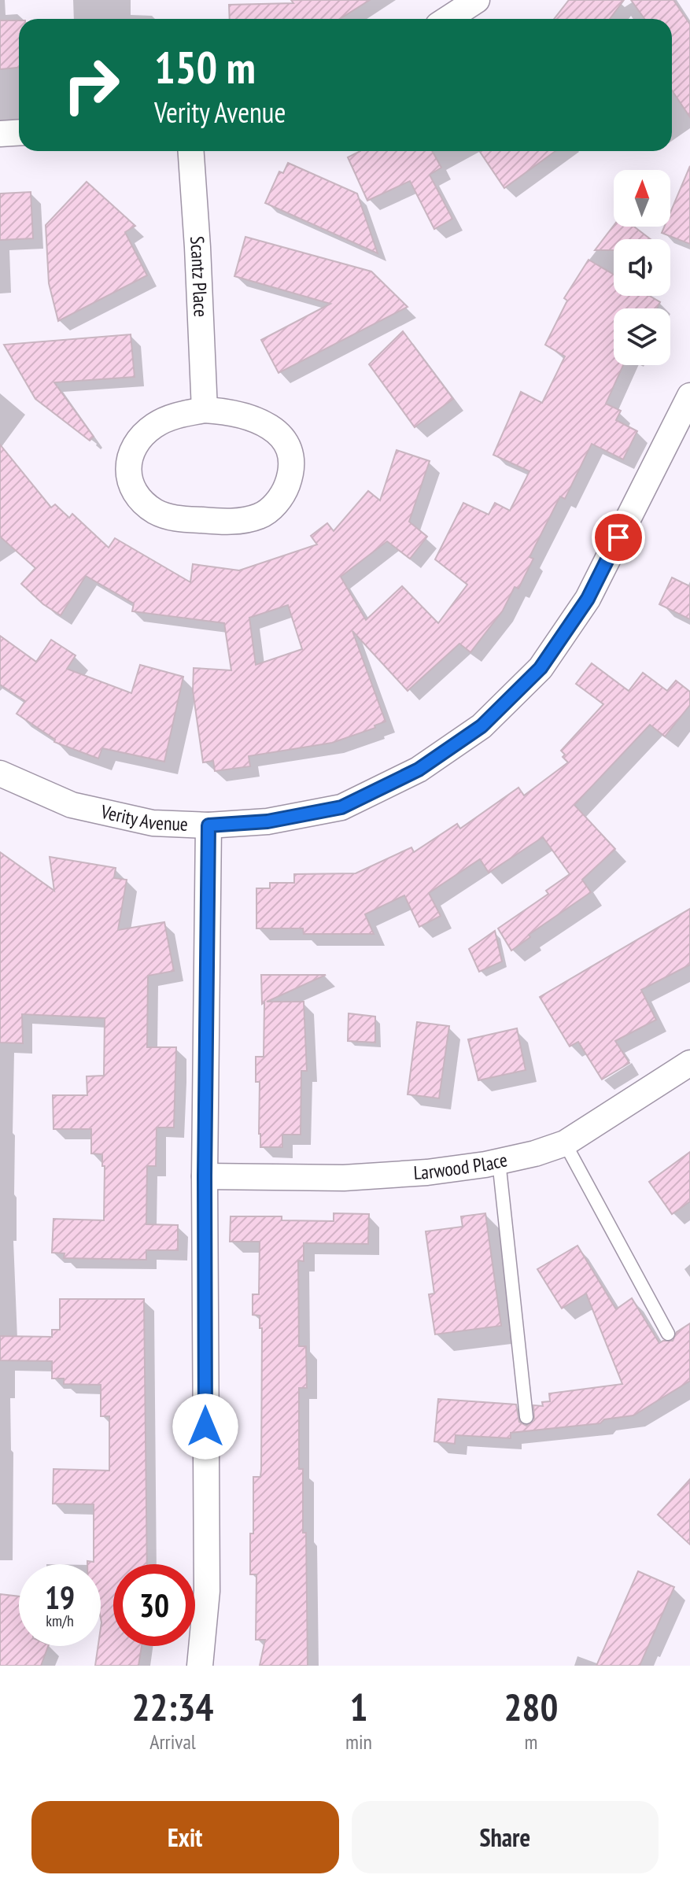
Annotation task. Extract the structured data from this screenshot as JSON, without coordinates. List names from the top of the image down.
{
  "streets": {
    "street": ["Scantz Place", "Verity Avenue", "Larwood Place"]
  },
  "north": "top",
  "page": {
    "turn": ["150 m", "Verity Avenue"],
    "speed": "19 km/h",
    "limit": "30",
    "eta": [
      "22:34",
      "Arrival",
      "1",
      "min",
      "280",
      "m"
    ],
    "buttons": ["Exit", "Share"]
  }
}
